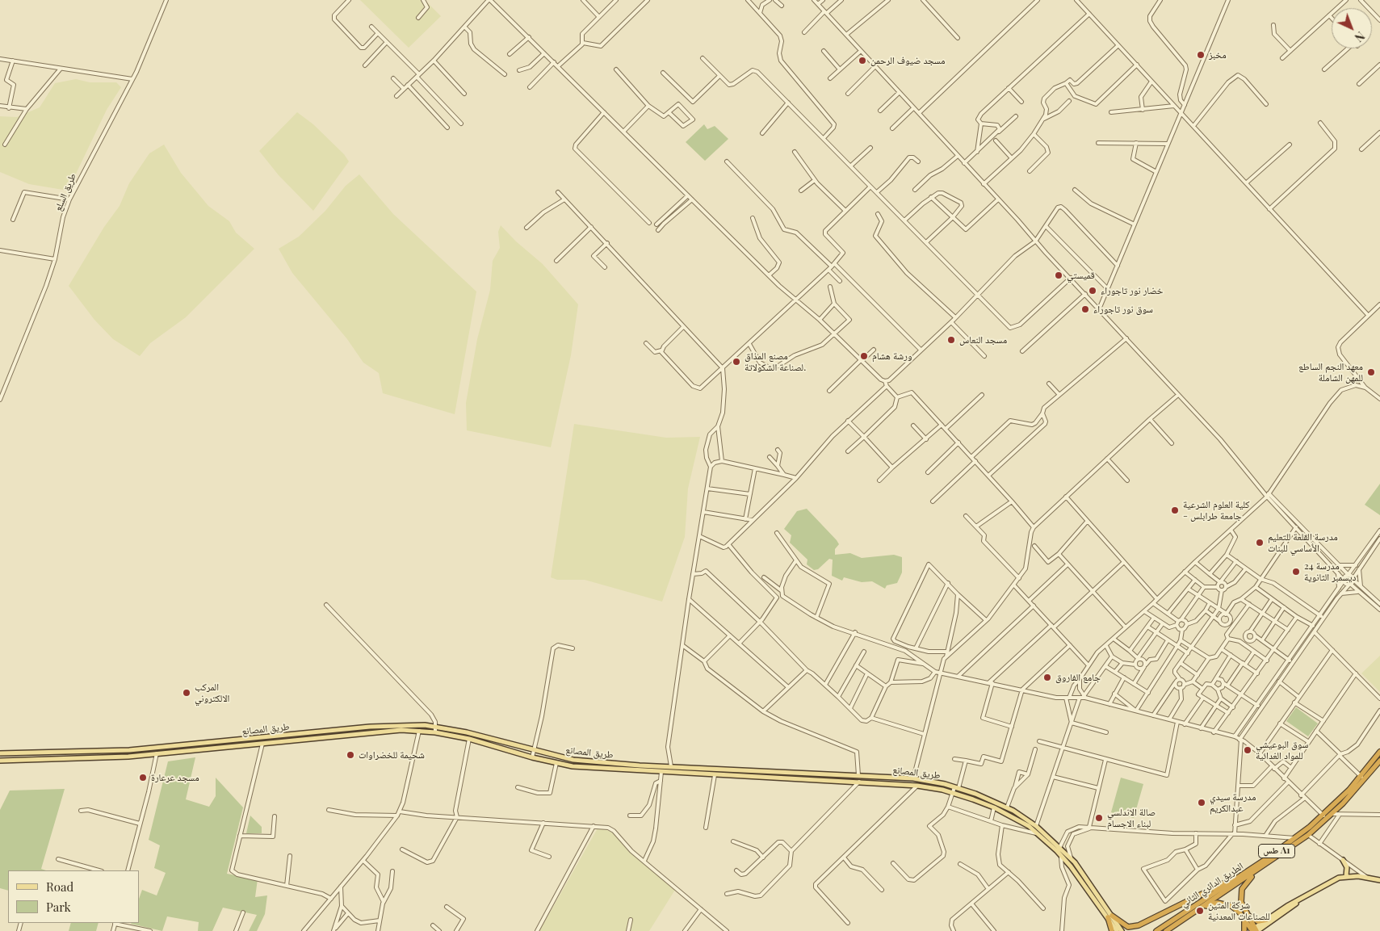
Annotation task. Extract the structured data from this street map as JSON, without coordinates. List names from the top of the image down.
{
  "streets": {
    "highway": ["طس A1", "الطريق الدائري الثاني"],
    "main road": ["طريق المصانع"],
    "street": ["طريق السلع"]
  },
  "places": [
    "مخبز",
    "مسجد ضيوف الرحمن",
    "قميستي",
    "خضار نور تاجوراء",
    "سوق نور تاجوراء",
    "مسجد النعاس",
    "ورشة هشام",
    "مصنع المذاق لصناعة الشكولاتة.",
    "معهد النجم الساطع للمهن الشاملة",
    "كلية العلوم الشرعية - جامعة طرابلس",
    "مدرسة القلعة للتعليم الأساسي للبنات",
    "مدرسة 24 ديسمبر الثانوية",
    "جامع الفاروق",
    "المركب الالكتروني",
    "سوق البوعيشي للمواد الغدائية",
    "شحيمة للخضراوات",
    "مسجد عرعارة",
    "مدرسة سيدي عبدالكريم",
    "صالة الاندلسي لبناء الاجسام",
    "شركة المتين للصناعات المعدنية"
  ],
  "legend": ["Road", "Park"],
  "north": "bottom right"
}
